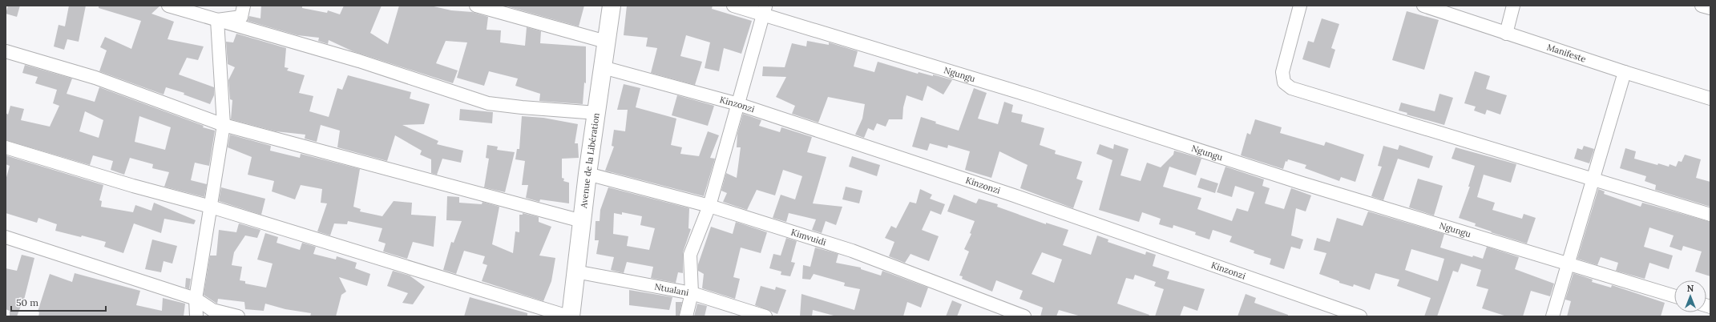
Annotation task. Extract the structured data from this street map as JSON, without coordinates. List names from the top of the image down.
{
  "streets": {
    "highway": ["Avenue de la Libération"],
    "street": [
      "Manifeste",
      "Ngungu",
      "Kinzonzi",
      "Kimvuidi",
      "Ntualani"
    ]
  },
  "crossings": [
    ["Kinzonzi", "Avenue de la Libération"],
    ["Avenue de la Libération", "Kimvuidi"],
    ["Avenue de la Libération", "Ntualani"]
  ],
  "scale_bar": "50 m",
  "north": "top"
}
